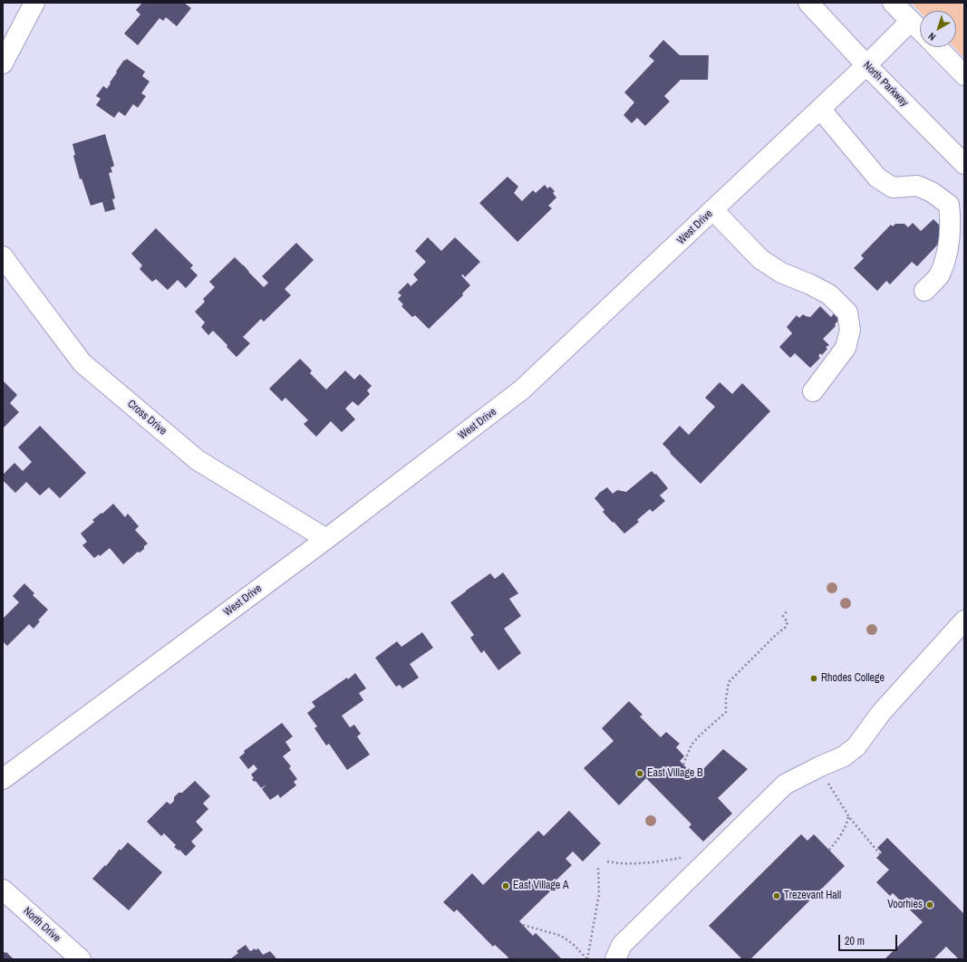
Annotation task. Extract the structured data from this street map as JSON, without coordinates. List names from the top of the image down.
{
  "streets": {
    "street": [
      "North Parkway",
      "West Drive",
      "Cross Drive",
      "North Drive"
    ]
  },
  "crossings": [
    ["North Parkway", "West Drive"],
    ["West Drive", "Cross Drive"]
  ],
  "places": [
    "Rhodes College",
    "East Village B",
    "East Village A",
    "Trezevant Hall",
    "Voorhies"
  ],
  "scale_bar": "20 m",
  "north": "bottom left"
}
